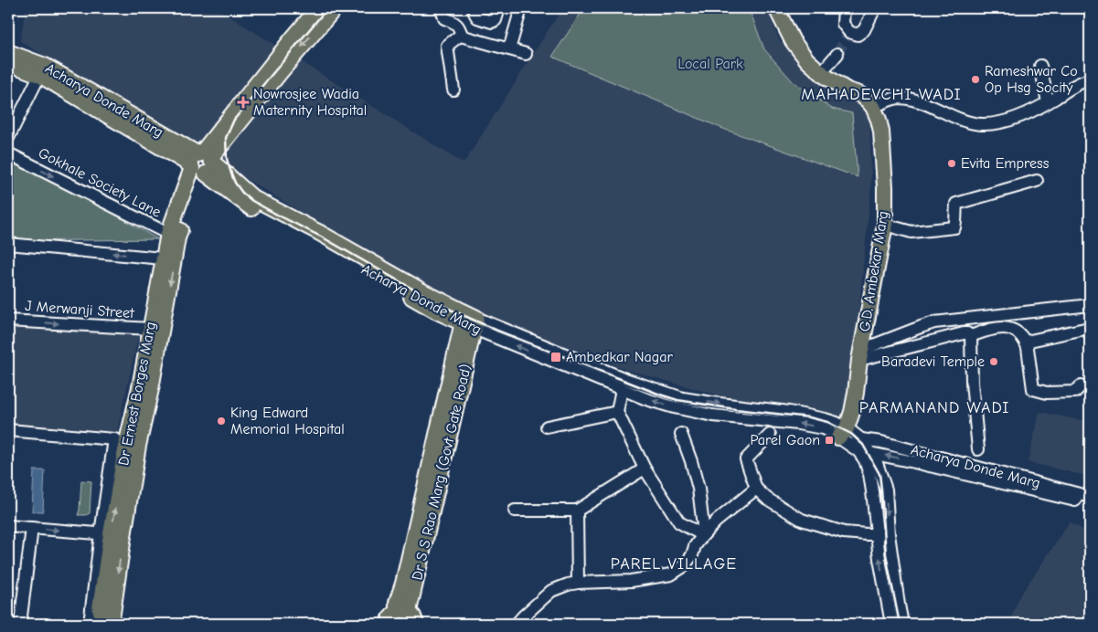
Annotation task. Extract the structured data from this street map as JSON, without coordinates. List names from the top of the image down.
{
  "streets": {
    "main road": ["Acharya Donde Marg", "G.D. Ambekar Marg", "Dr Ernest Borges Marg"],
    "street": ["Gokhale Society Lane", "J Merwanji Street"]
  },
  "crossings": [
    ["Acharya Donde Marg", "G.D. Ambekar Marg"],
    ["Acharya Donde Marg", "Dr Ernest Borges Marg"],
    ["Gokhale Society Lane", "Dr Ernest Borges Marg"],
    ["J Merwanji Street", "Dr Ernest Borges Marg"]
  ],
  "districts": ["MAHADEVCHI WADI", "PARMANAND WADI", "PAREL VILLAGE"],
  "parks": ["Local Park"],
  "places": {
    "other": [
      "Rameshwar Co Op Hsg Socity",
      "Evita Empress",
      "Baradevi Temple",
      "King Edward Memorial Hospital"
    ],
    "health": ["Nowrosjee Wadia Maternity Hospital"],
    "transit": ["Ambedkar Nagar", "Parel Gaon"]
  }
}
